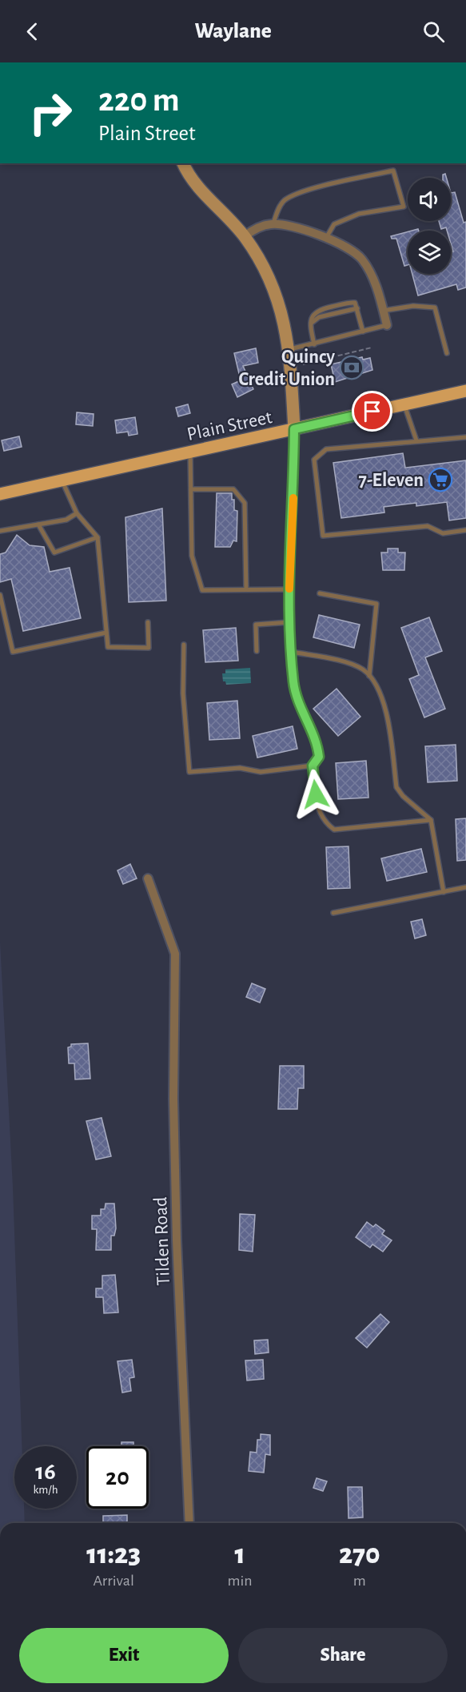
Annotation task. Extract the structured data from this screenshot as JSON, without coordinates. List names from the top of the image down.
{
  "streets": {
    "main road": ["Plain Street"],
    "street": ["Tilden Road"]
  },
  "places": {
    "bank": ["Quincy Credit Union"],
    "supermarket": ["7-Eleven"]
  },
  "page": {
    "header": "Waylane",
    "turn": ["220 m", "Plain Street"],
    "speed": "16 km/h",
    "limit": "20",
    "eta": [
      "11:23",
      "Arrival",
      "1",
      "min",
      "270",
      "m"
    ],
    "buttons": ["Exit", "Share"]
  }
}
